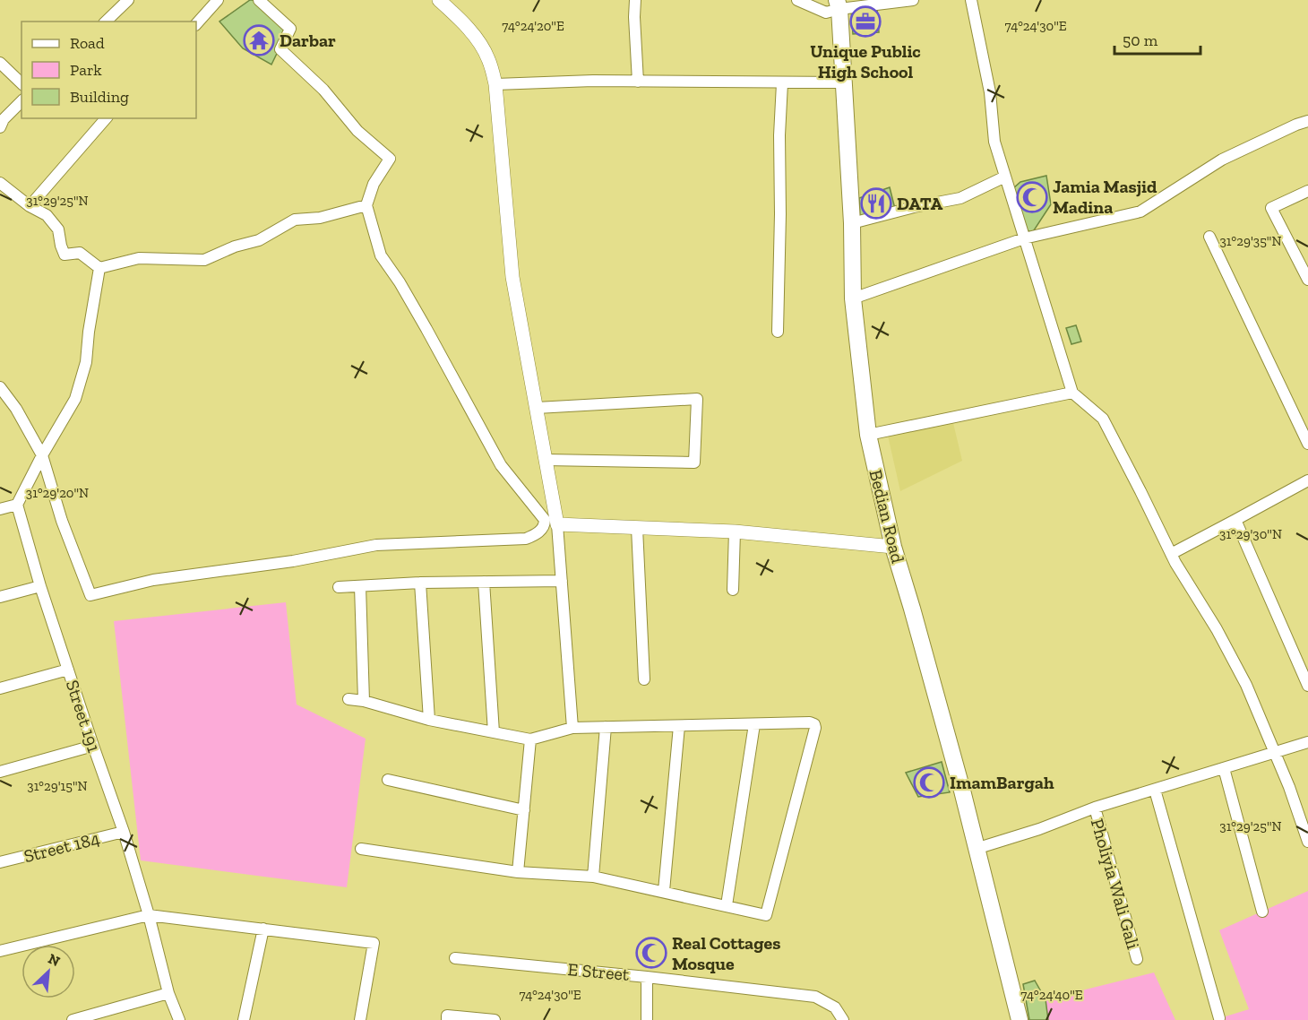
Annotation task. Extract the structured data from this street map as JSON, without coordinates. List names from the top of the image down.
{
  "streets": {
    "main road": ["Bedian Road"],
    "street": [
      "Street 191",
      "Street 184",
      "Pholiyia Wali Gali",
      "E Street"
    ]
  },
  "crossings": [
    ["Street 191", "Street 184"]
  ],
  "places": {
    "office": ["Unique Public High School"],
    "temple": ["Darbar"],
    "mosque": ["Jamia Masjid Madina", "ImamBargah", "Real Cottages Mosque"],
    "restaurant": ["DATA"]
  },
  "legend": ["Road", "Park", "Building"],
  "scale_bar": "50 m",
  "north": "top right",
  "coordinates": [
    "74°24'20\"E",
    "74°24'30\"E",
    "31°29'25\"N",
    "31°29'35\"N",
    "31°29'20\"N",
    "31°29'30\"N",
    "31°29'15\"N",
    "74°24'40\"E"
  ]
}
